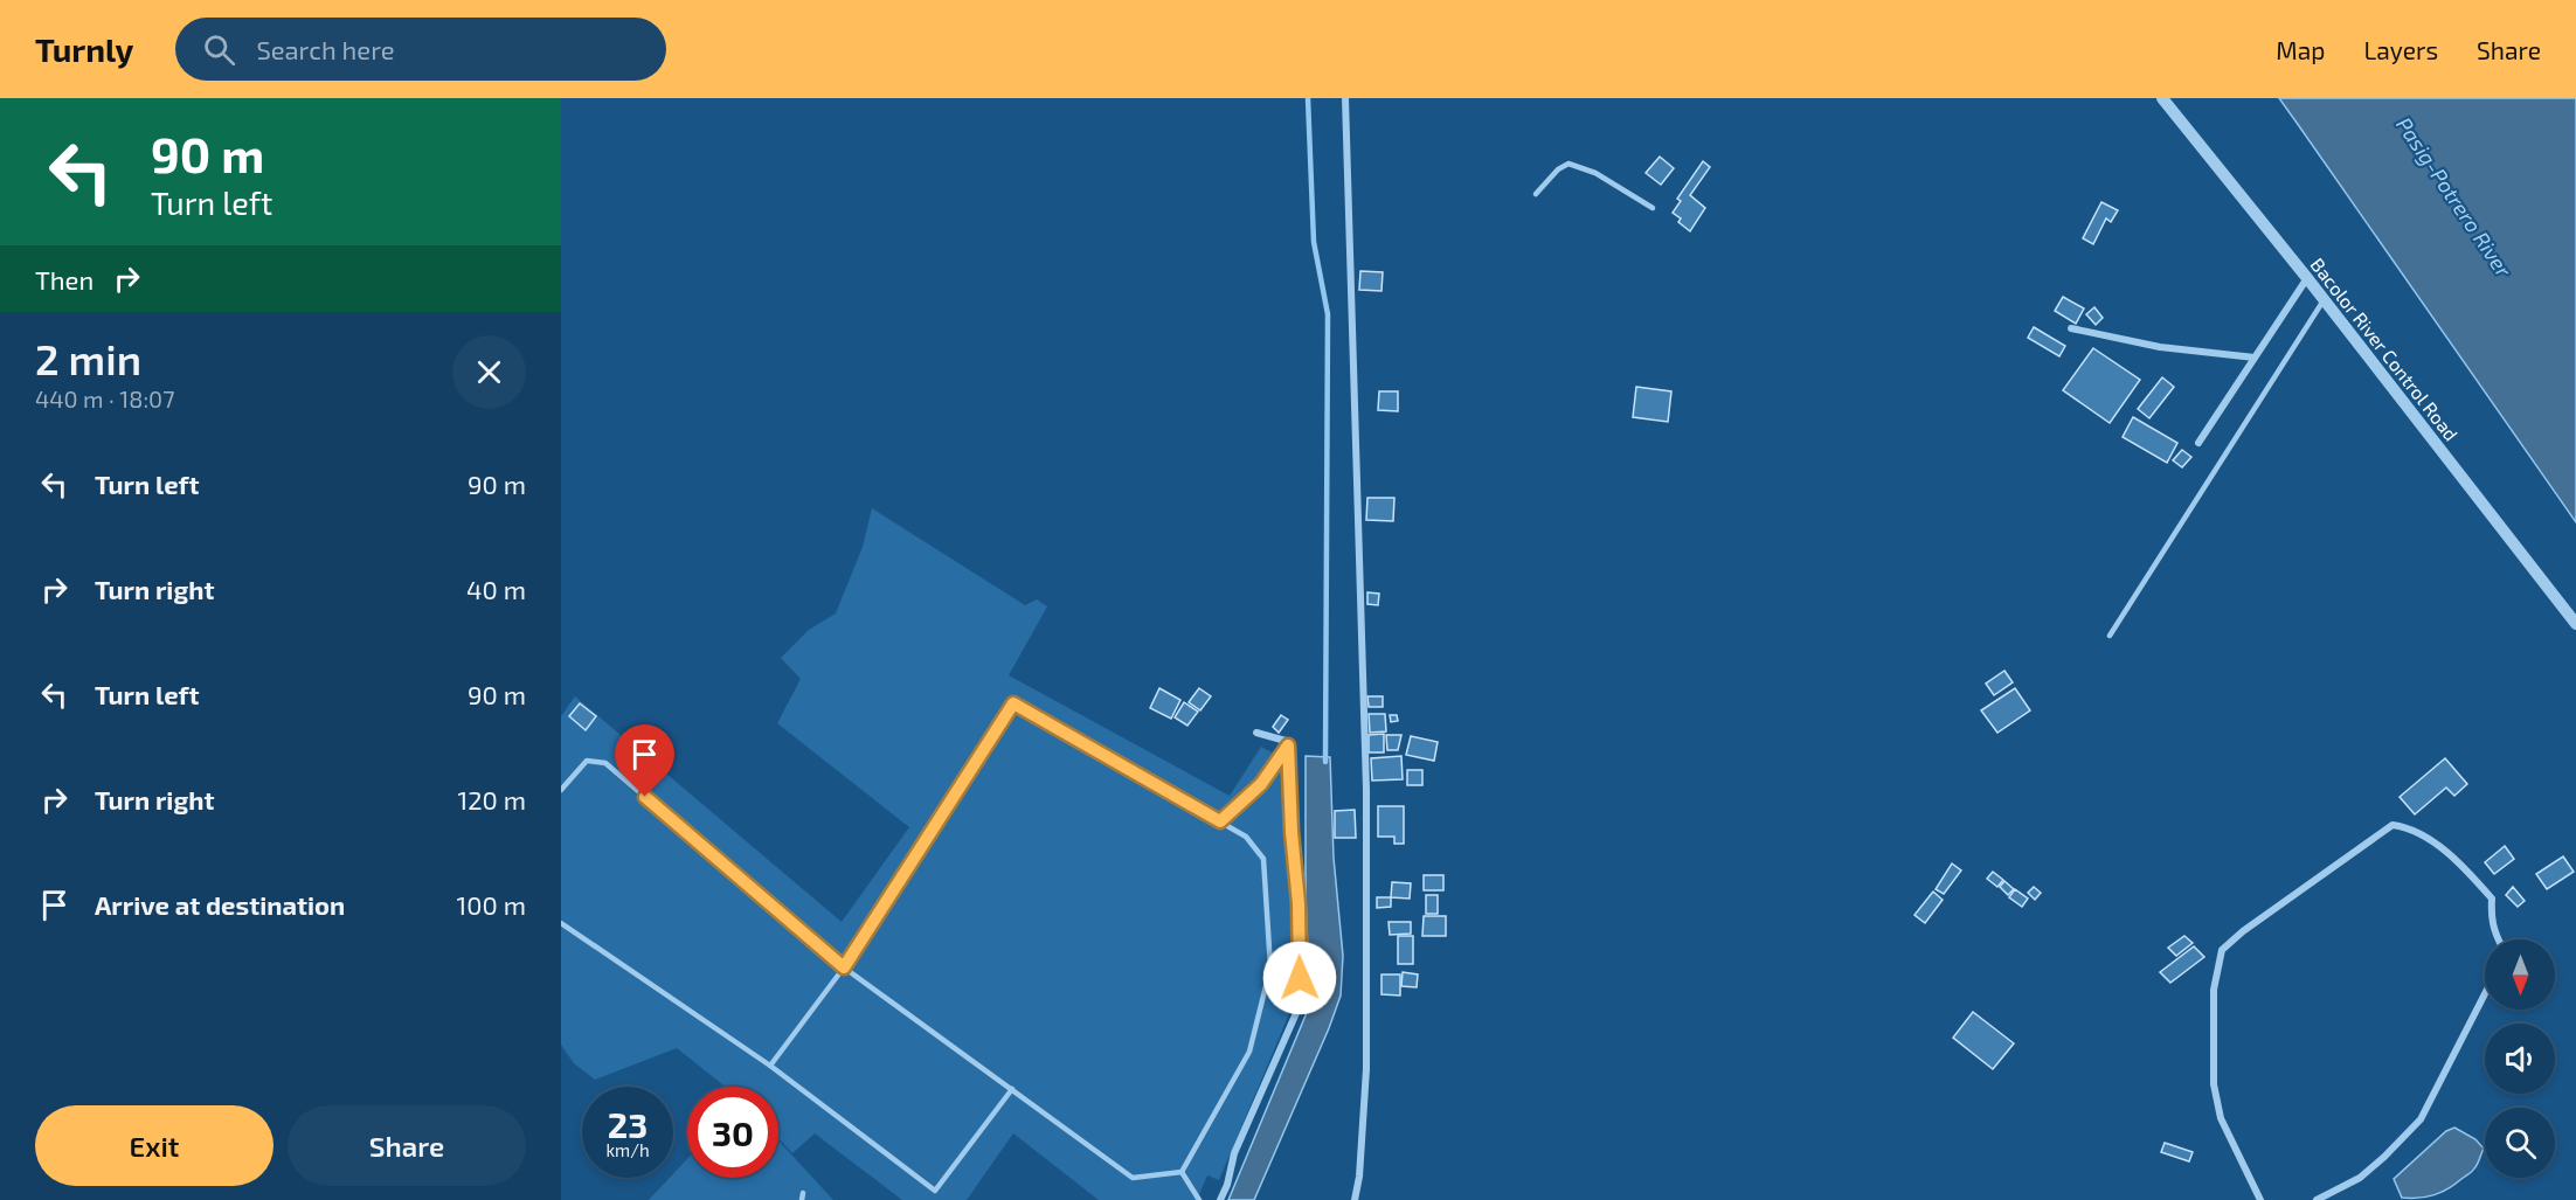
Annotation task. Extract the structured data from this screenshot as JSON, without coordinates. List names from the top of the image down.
{
  "streets": {
    "street": ["Bacolor River Control Road"]
  },
  "water": ["Pasig-Potrero River"],
  "north": "bottom",
  "page": {
    "header": "Turnly",
    "search": "Search here",
    "nav": ["Map", "Layers", "Share"],
    "turn": ["90 m", "Turn left"],
    "then": "Then",
    "heading": ["2 min", "440 m · 18:07"],
    "list": [
      {
        "name": "Turn left",
        "value": "90 m"
      },
      {
        "name": "Turn right",
        "value": "40 m"
      },
      {
        "name": "Turn left",
        "value": "90 m"
      },
      {
        "name": "Turn right",
        "value": "120 m"
      },
      {
        "name": "Arrive at destination",
        "value": "100 m"
      }
    ],
    "speed": "23 km/h",
    "limit": "30",
    "buttons": ["Exit", "Share"]
  }
}
